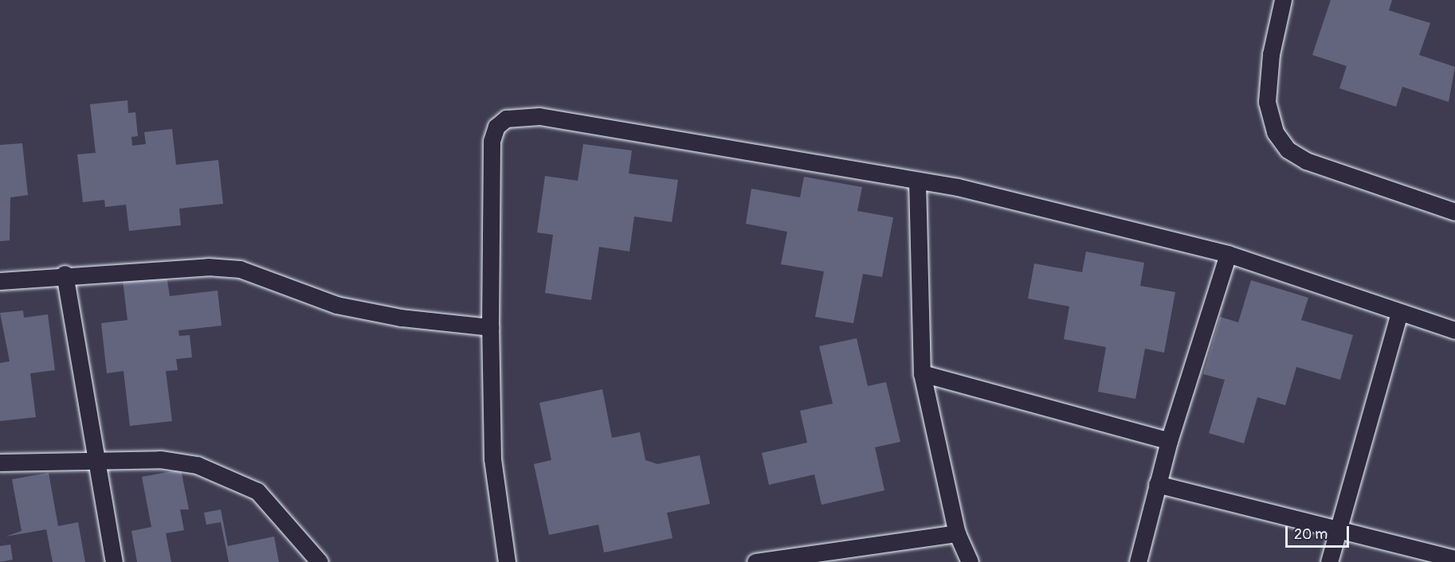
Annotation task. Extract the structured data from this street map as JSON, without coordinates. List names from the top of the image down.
{
  "scale_bar": "20 m"
}
